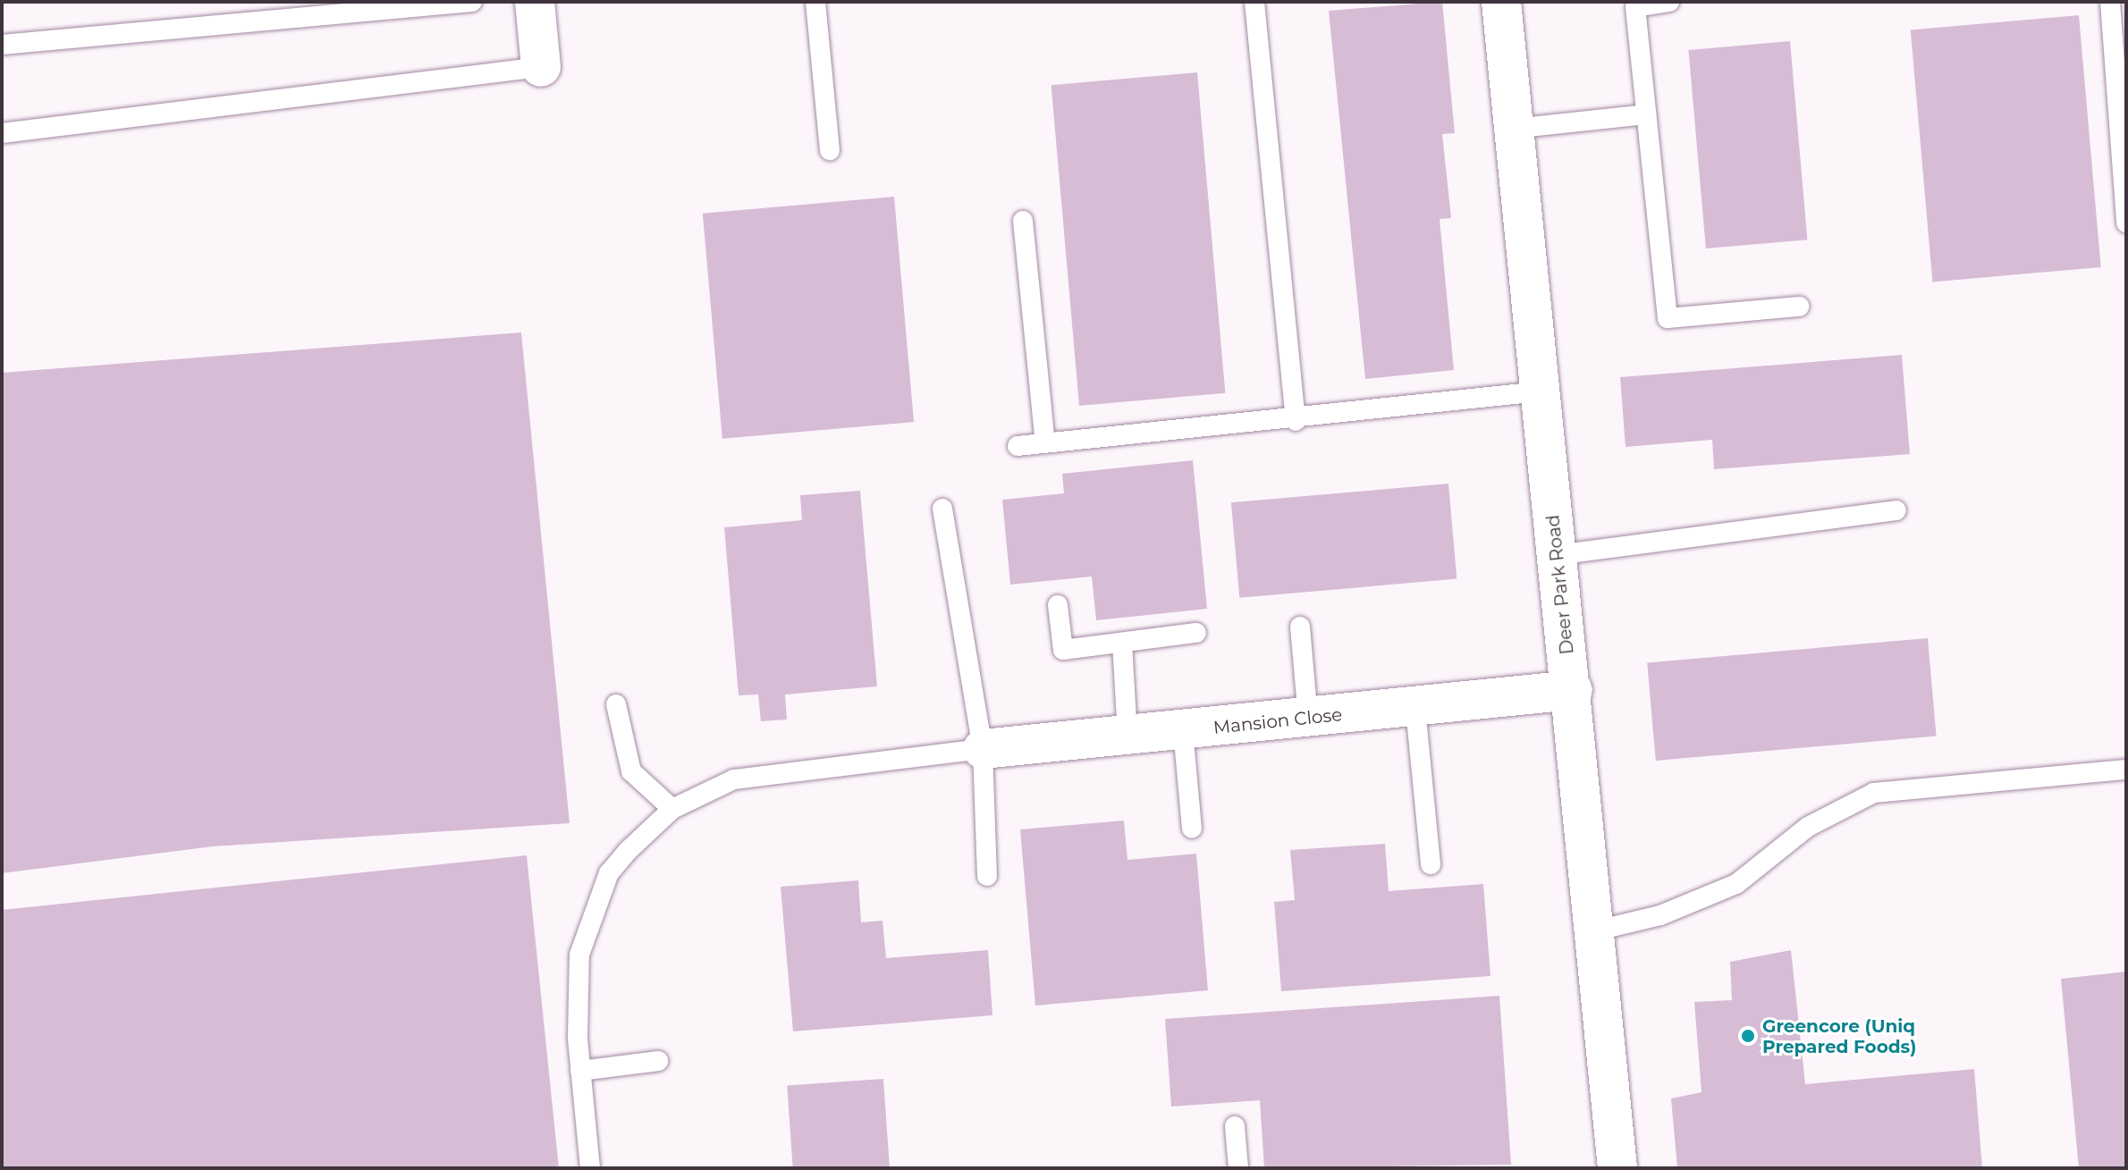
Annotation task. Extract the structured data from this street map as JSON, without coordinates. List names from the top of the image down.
{
  "streets": {
    "street": ["Deer Park Road", "Mansion Close"]
  },
  "crossings": [
    ["Deer Park Road", "Mansion Close"]
  ],
  "places": ["Greencore (Uniq Prepared Foods)"]
}
